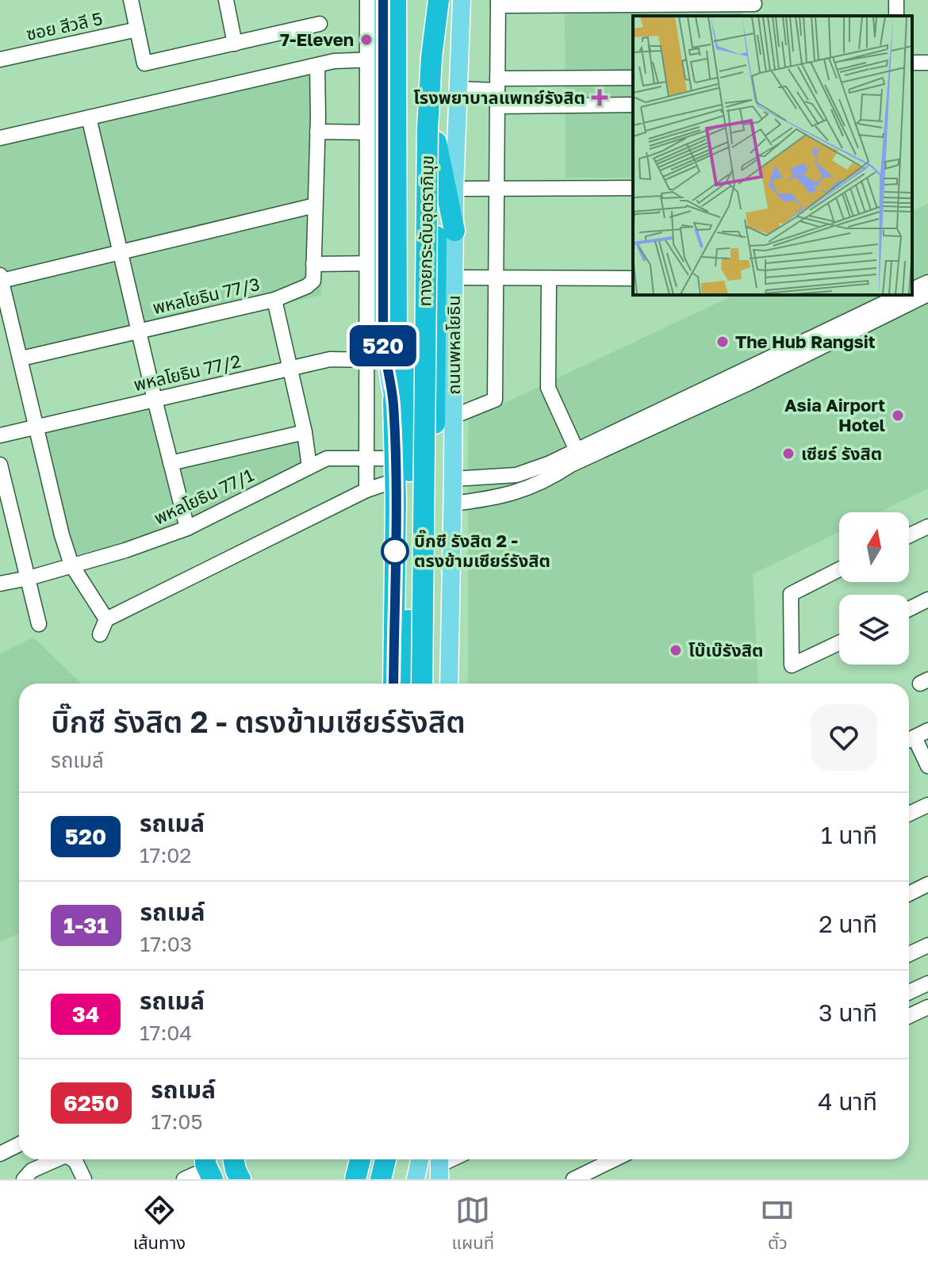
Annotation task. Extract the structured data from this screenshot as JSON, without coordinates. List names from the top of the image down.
{
  "streets": {
    "highway": ["ทางยกระดับอุตราภิมุข", "ถนนพหลโยธิน"],
    "street": [
      "ซอย สีวลี 5",
      "พหลโยธิน 77/3",
      "พหลโยธิน 77/2",
      "พหลโยธิน 77/1"
    ]
  },
  "crossings": [
    ["ทางยกระดับอุตราภิมุข", "ถนนพหลโยธิน"]
  ],
  "places": {
    "other": [
      "7-Eleven",
      "The Hub Rangsit",
      "Asia Airport Hotel",
      "เซียร์ รังสิต",
      "บิ๊กซี รังสิต 2 - ตรงข้ามเซียร์รังสิต",
      "โบ๊เบ๊รังสิต"
    ],
    "health": ["โรงพยาบาลแพทย์รังสิต"]
  },
  "lines": ["bus line 520"],
  "north": "top",
  "page": {
    "on_map": "520",
    "heading": ["บิ๊กซี รังสิต 2 - ตรงข้ามเซียร์รังสิต", "รถเมล์"],
    "list": [
      {
        "mark": "520",
        "name": "รถเมล์",
        "note": "17:02",
        "value": "1 นาที"
      },
      {
        "mark": "1-31",
        "name": "รถเมล์",
        "note": "17:03",
        "value": "2 นาที"
      },
      {
        "mark": "34",
        "name": "รถเมล์",
        "note": "17:04",
        "value": "3 นาที"
      },
      {
        "mark": "6250",
        "name": "รถเมล์",
        "note": "17:05",
        "value": "4 นาที"
      }
    ],
    "tabs": ["เส้นทาง", "แผนที่", "ตั๋ว"]
  }
}
